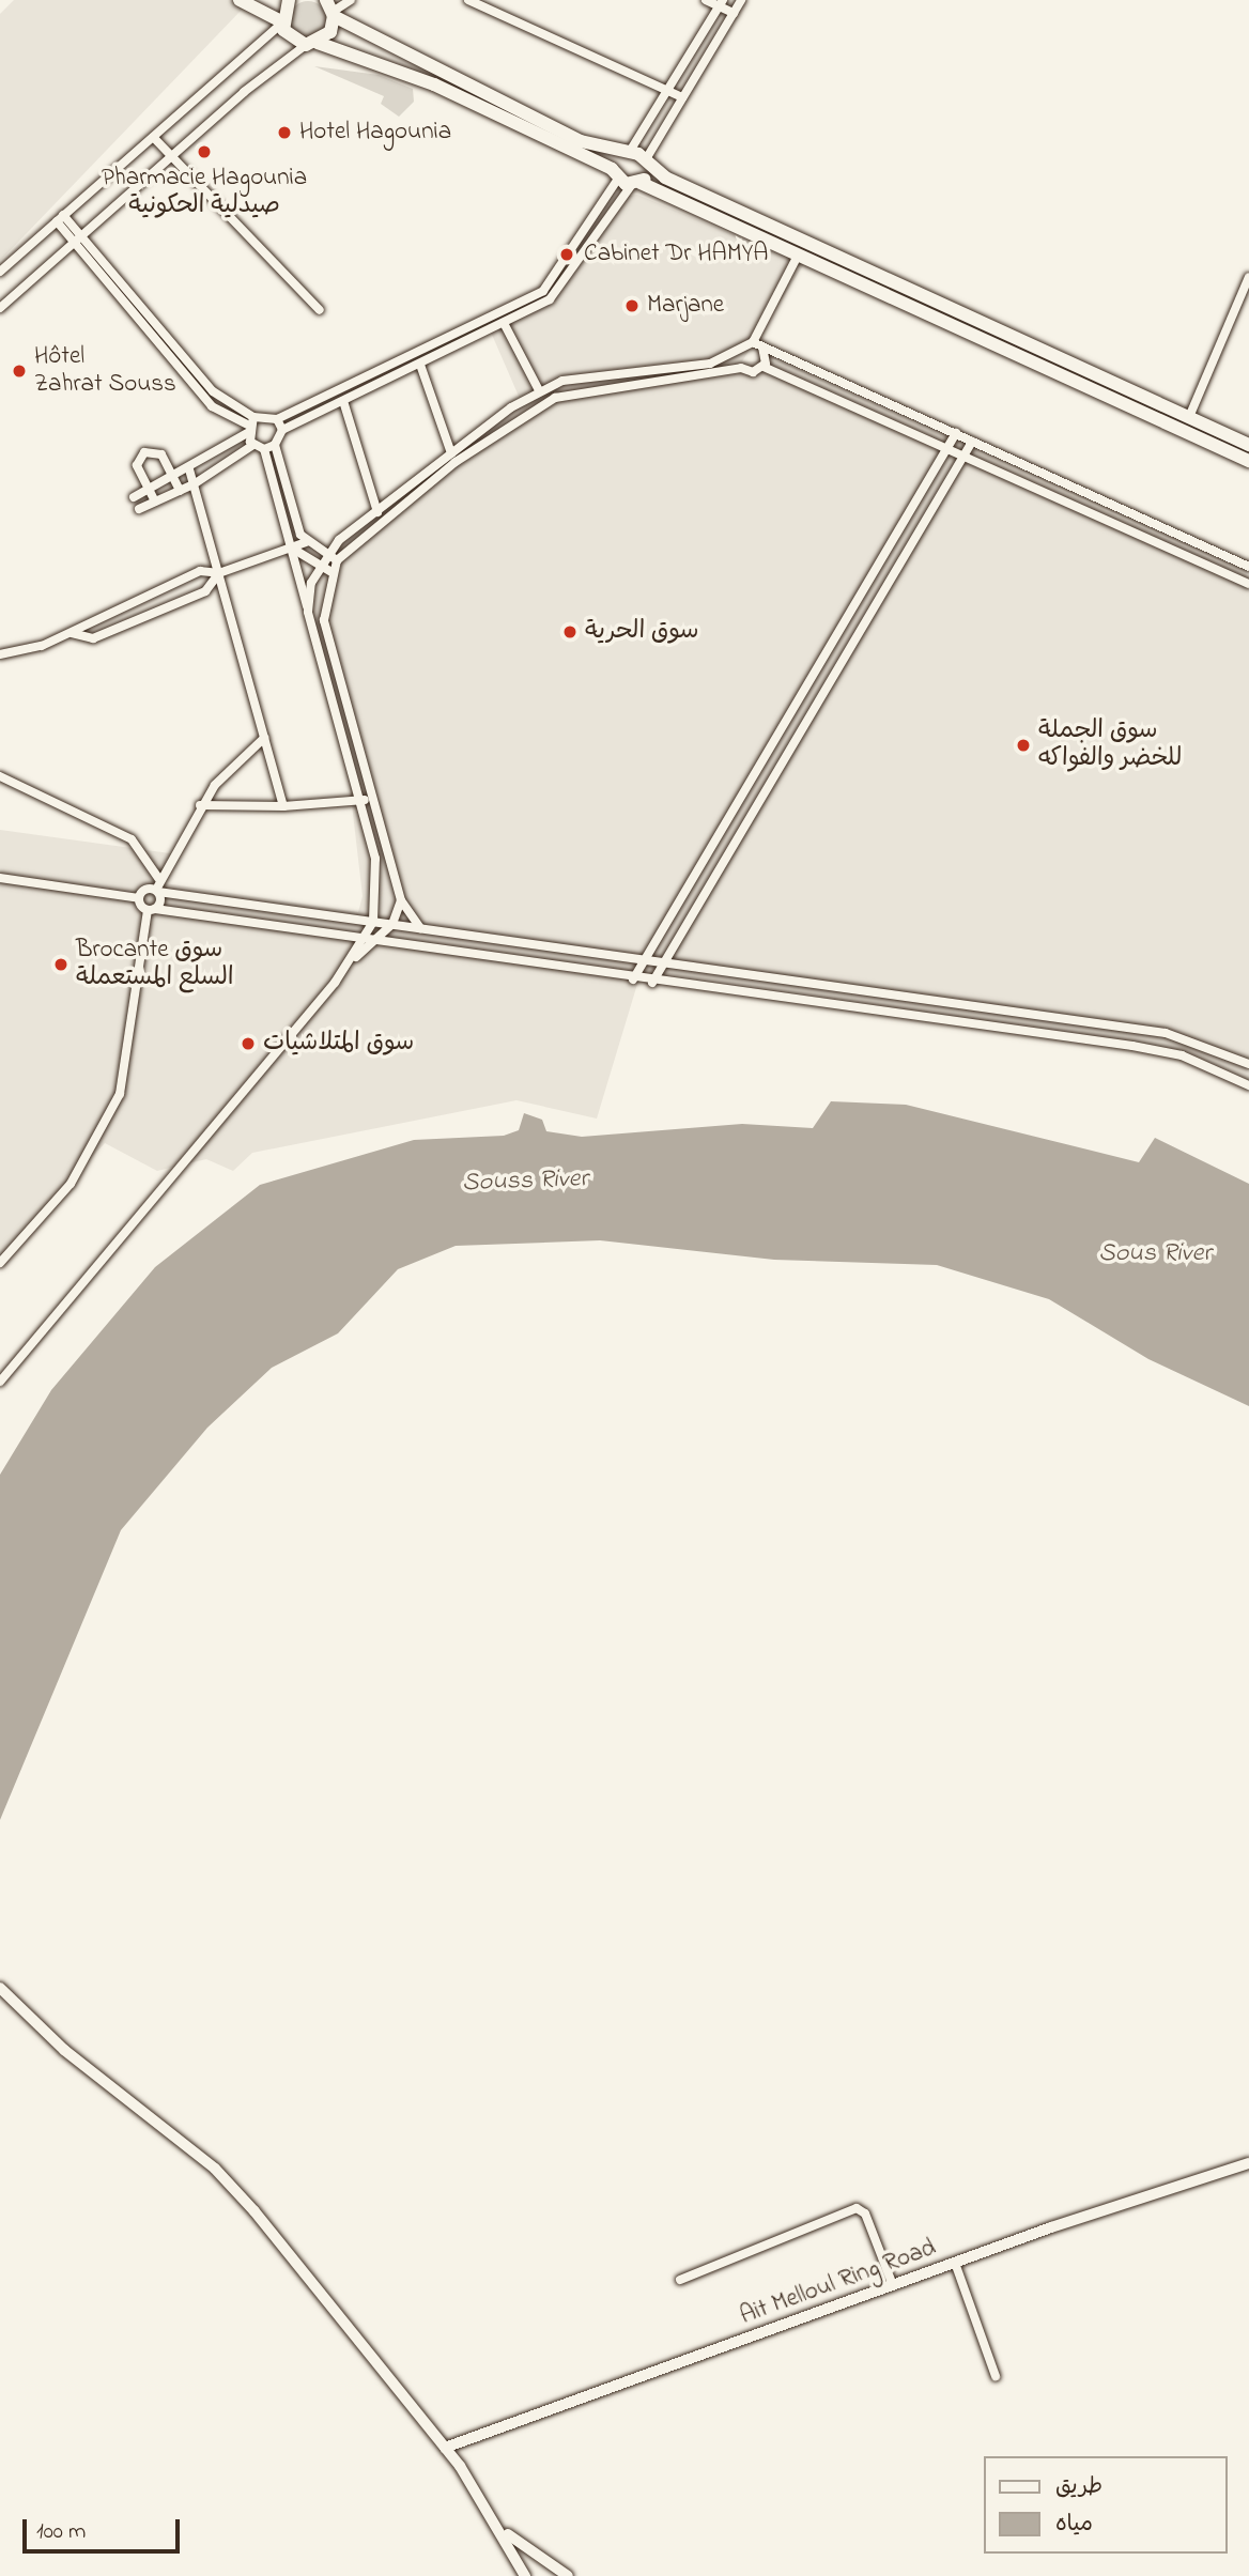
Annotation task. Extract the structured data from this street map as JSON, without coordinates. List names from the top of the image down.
{
  "streets": {
    "street": ["Ait Melloul Ring Road"]
  },
  "water": ["Souss River", "Sous River"],
  "places": [
    "Hotel Hagounia",
    "Pharmacie Hagounia صيدلية الحكونية",
    "Cabinet Dr HAMYA",
    "Marjane",
    "Hôtel Zahrat Souss",
    "سوق الحرية",
    "سوق الجملة للخضر والفواكه",
    "Brocante سوق السلع المستعملة",
    "سوق المتلاشيات"
  ],
  "legend": ["طريق", "مياه"],
  "scale_bar": "100 m"
}
